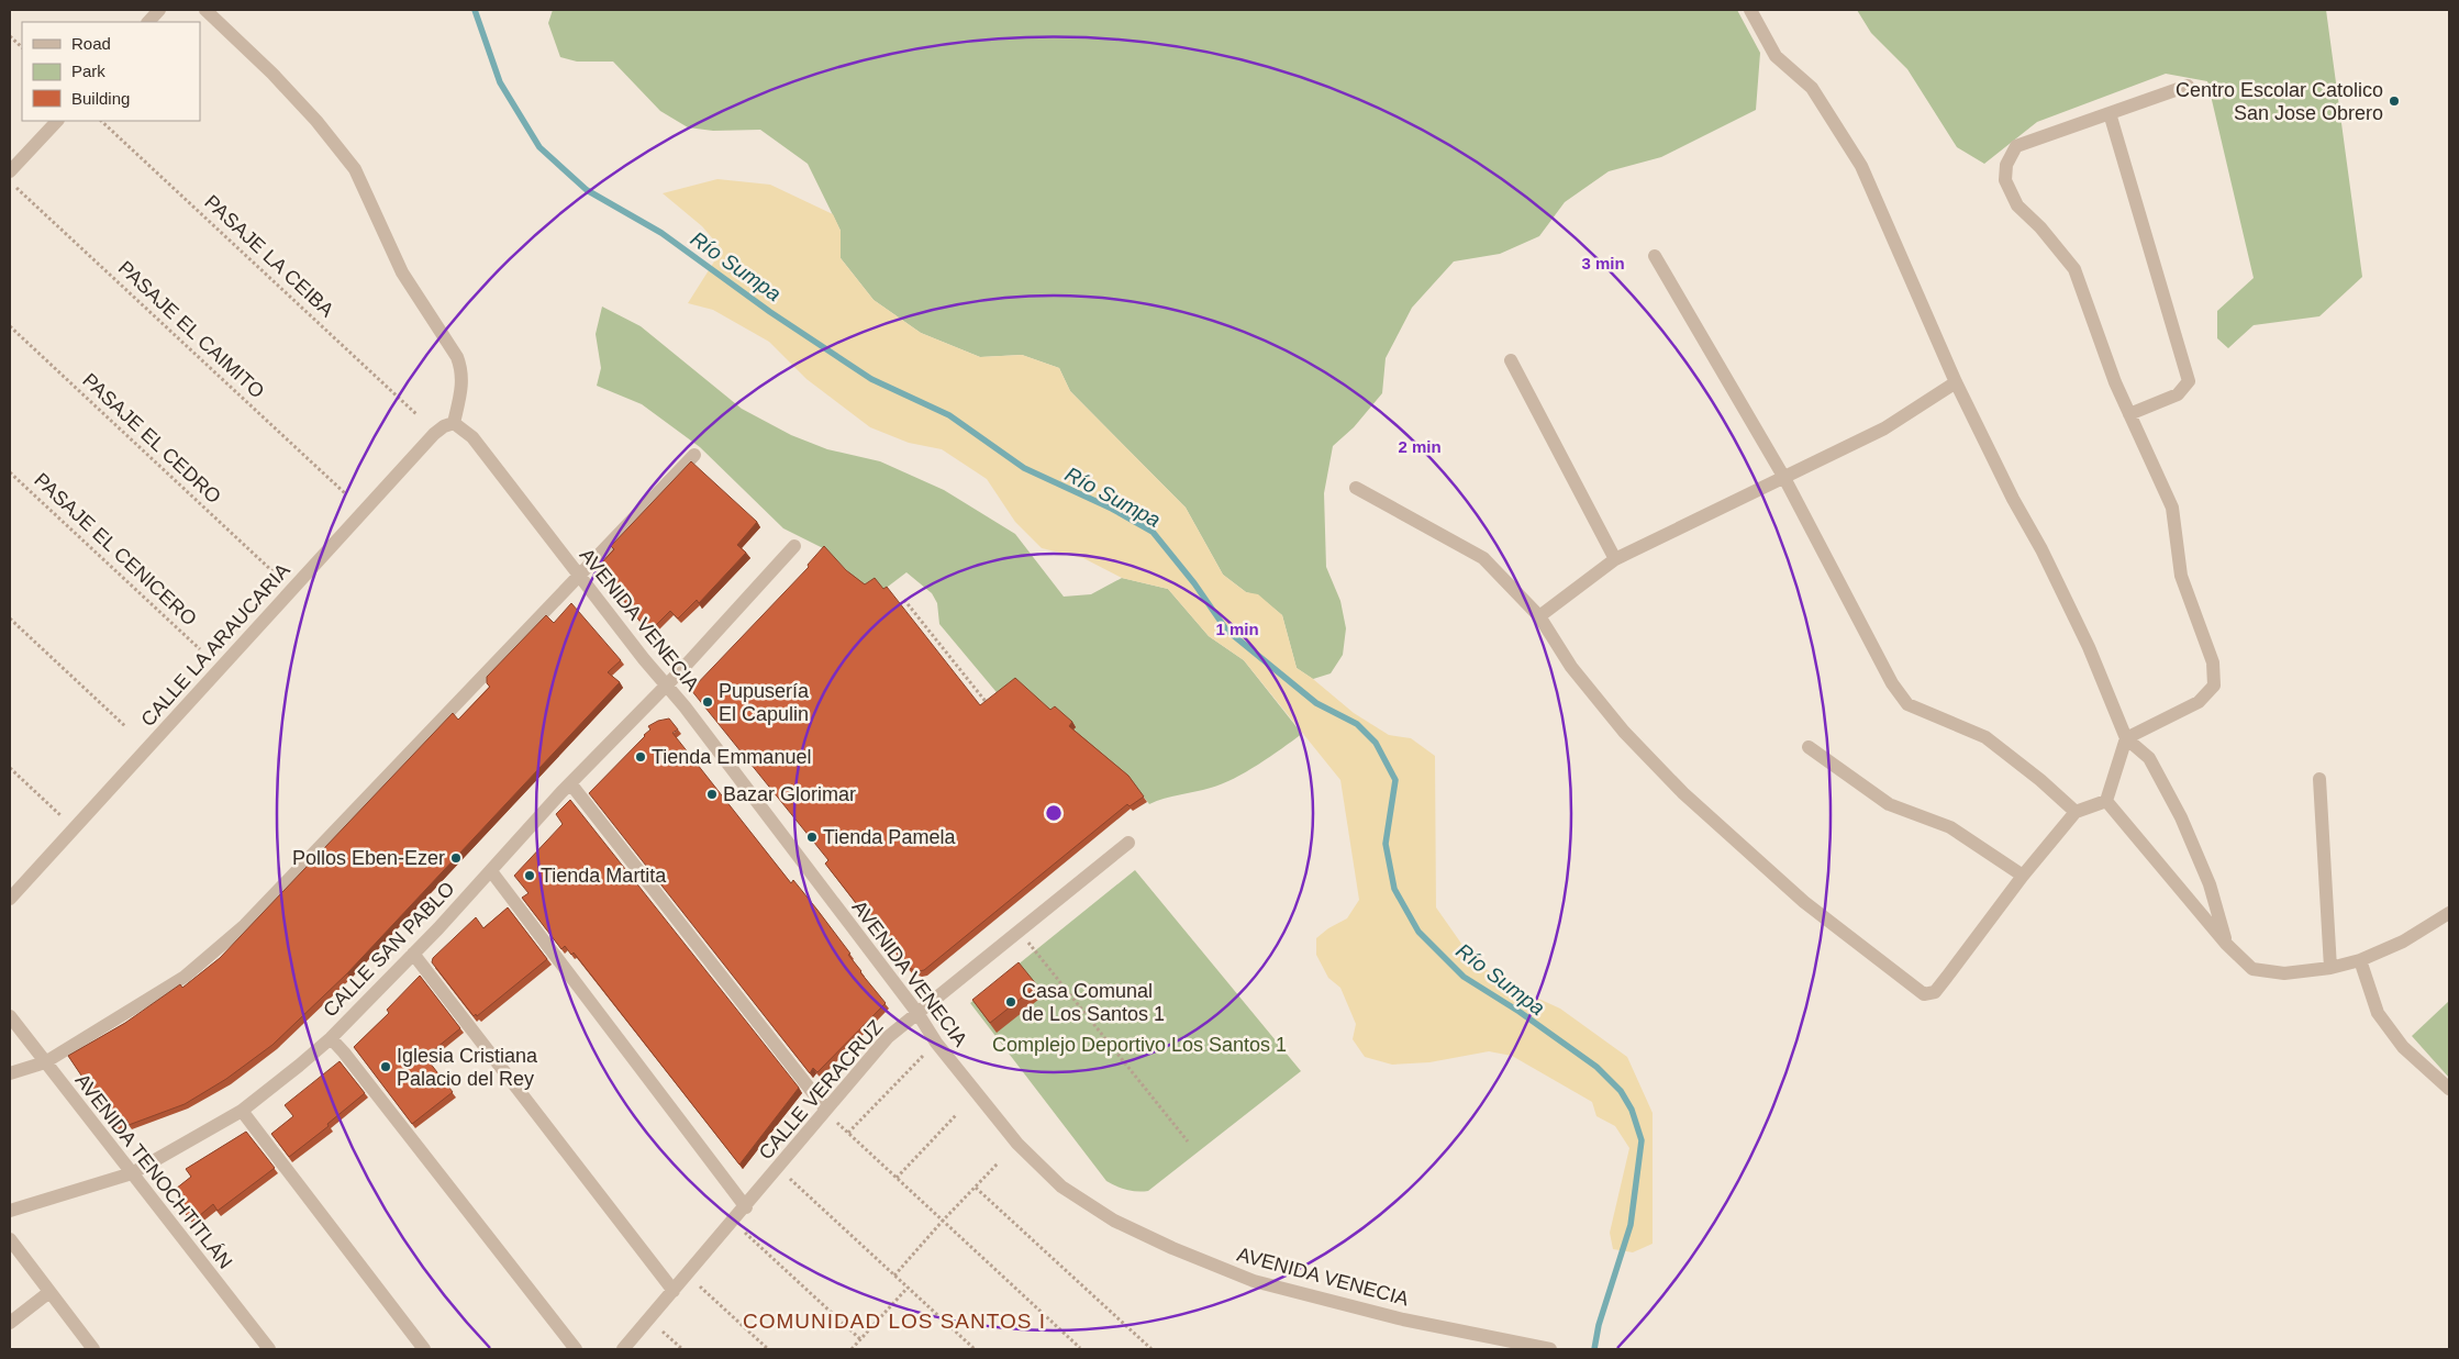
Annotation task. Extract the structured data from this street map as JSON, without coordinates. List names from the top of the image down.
{
  "streets": {
    "street": [
      "AVENIDA VENECIA",
      "CALLE LA ARAUCARIA",
      "CALLE SAN PABLO",
      "CALLE VERACRUZ",
      "AVENIDA TENOCHTITLÁN"
    ],
    "path": [
      "PASAJE LA CEIBA",
      "PASAJE EL CAIMITO",
      "PASAJE EL CEDRO",
      "PASAJE EL CENICERO"
    ]
  },
  "crossings": [
    ["AVENIDA VENECIA", "CALLE LA ARAUCARIA"],
    ["AVENIDA VENECIA", "CALLE SAN PABLO"],
    ["AVENIDA VENECIA", "CALLE VERACRUZ"],
    ["CALLE SAN PABLO", "AVENIDA TENOCHTITLÁN"]
  ],
  "districts": ["COMUNIDAD LOS SANTOS I"],
  "water": ["Río Sumpa"],
  "parks": ["Complejo Deportivo Los Santos 1"],
  "places": [
    "Centro Escolar Catolico San Jose Obrero",
    "Pupusería El Capulin",
    "Tienda Emmanuel",
    "Bazar Glorimar",
    "Tienda Pamela",
    "Pollos Eben-Ezer",
    "Tienda Martita",
    "Casa Comunal de Los Santos 1",
    "Iglesia Cristiana Palacio del Rey"
  ],
  "legend": ["Road", "Park", "Building"],
  "rings": ["3 min", "2 min", "1 min"]
}
